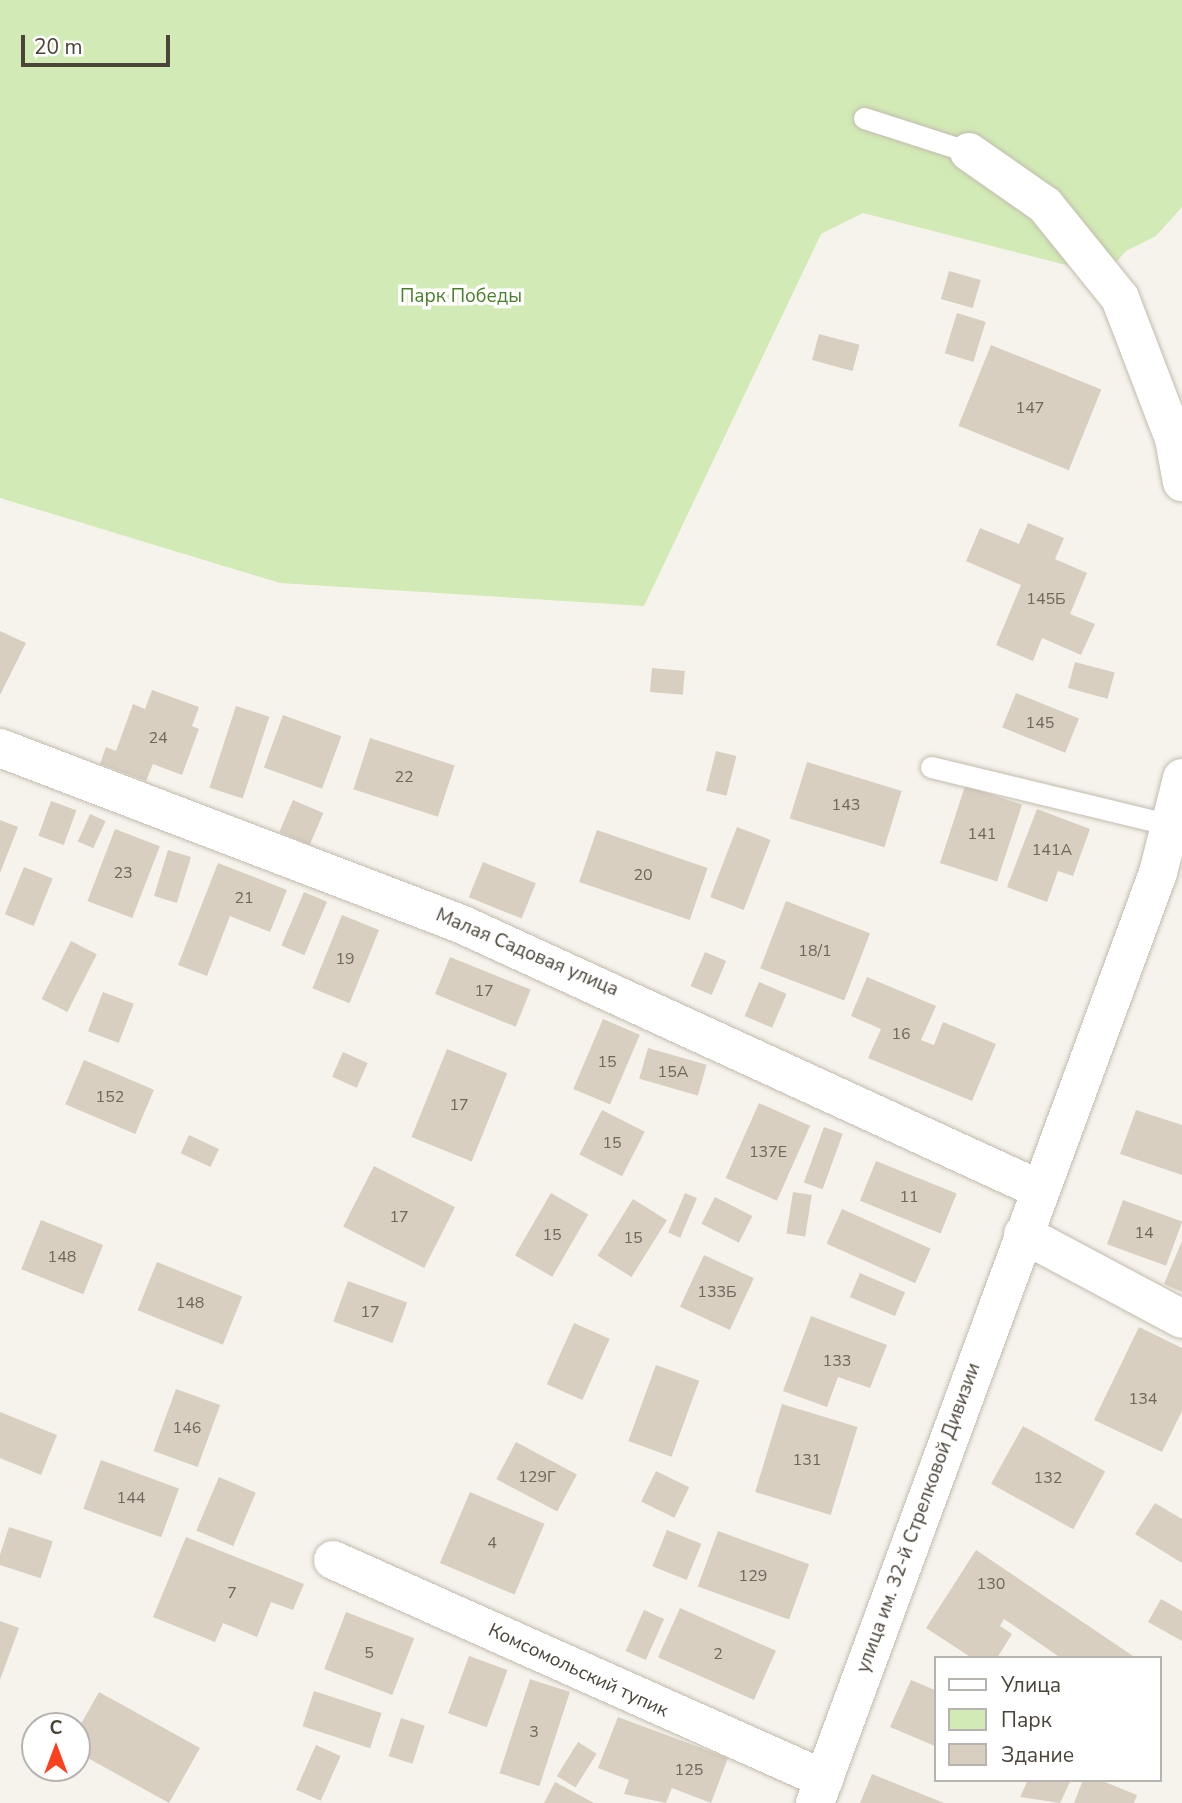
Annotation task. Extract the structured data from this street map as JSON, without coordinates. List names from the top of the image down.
{
  "streets": {
    "street": ["Малая Садовая улица", "улица им. 32-й Стрелковой Дивизии", "Комсомольский тупик"]
  },
  "crossings": [
    ["Малая Садовая улица", "улица им. 32-й Стрелковой Дивизии"],
    ["улица им. 32-й Стрелковой Дивизии", "Комсомольский тупик"]
  ],
  "parks": ["Парк Победы"],
  "house_numbers": [
    "147",
    "145Б",
    "145",
    "24",
    "22",
    "143",
    "141",
    "141А",
    "23",
    "20",
    "21",
    "18/1",
    "19",
    "17",
    "16",
    "15",
    "15А",
    "152",
    "17",
    "15",
    "137Е",
    "11",
    "17",
    "14",
    "15",
    "15",
    "148",
    "133Б",
    "148",
    "17",
    "133",
    "134",
    "146",
    "131",
    "129Г",
    "132",
    "144",
    "4",
    "129",
    "130",
    "7",
    "5",
    "2",
    "3",
    "125"
  ],
  "legend": ["Улица", "Парк", "Здание"],
  "scale_bar": "20 m",
  "north": "top"
}
